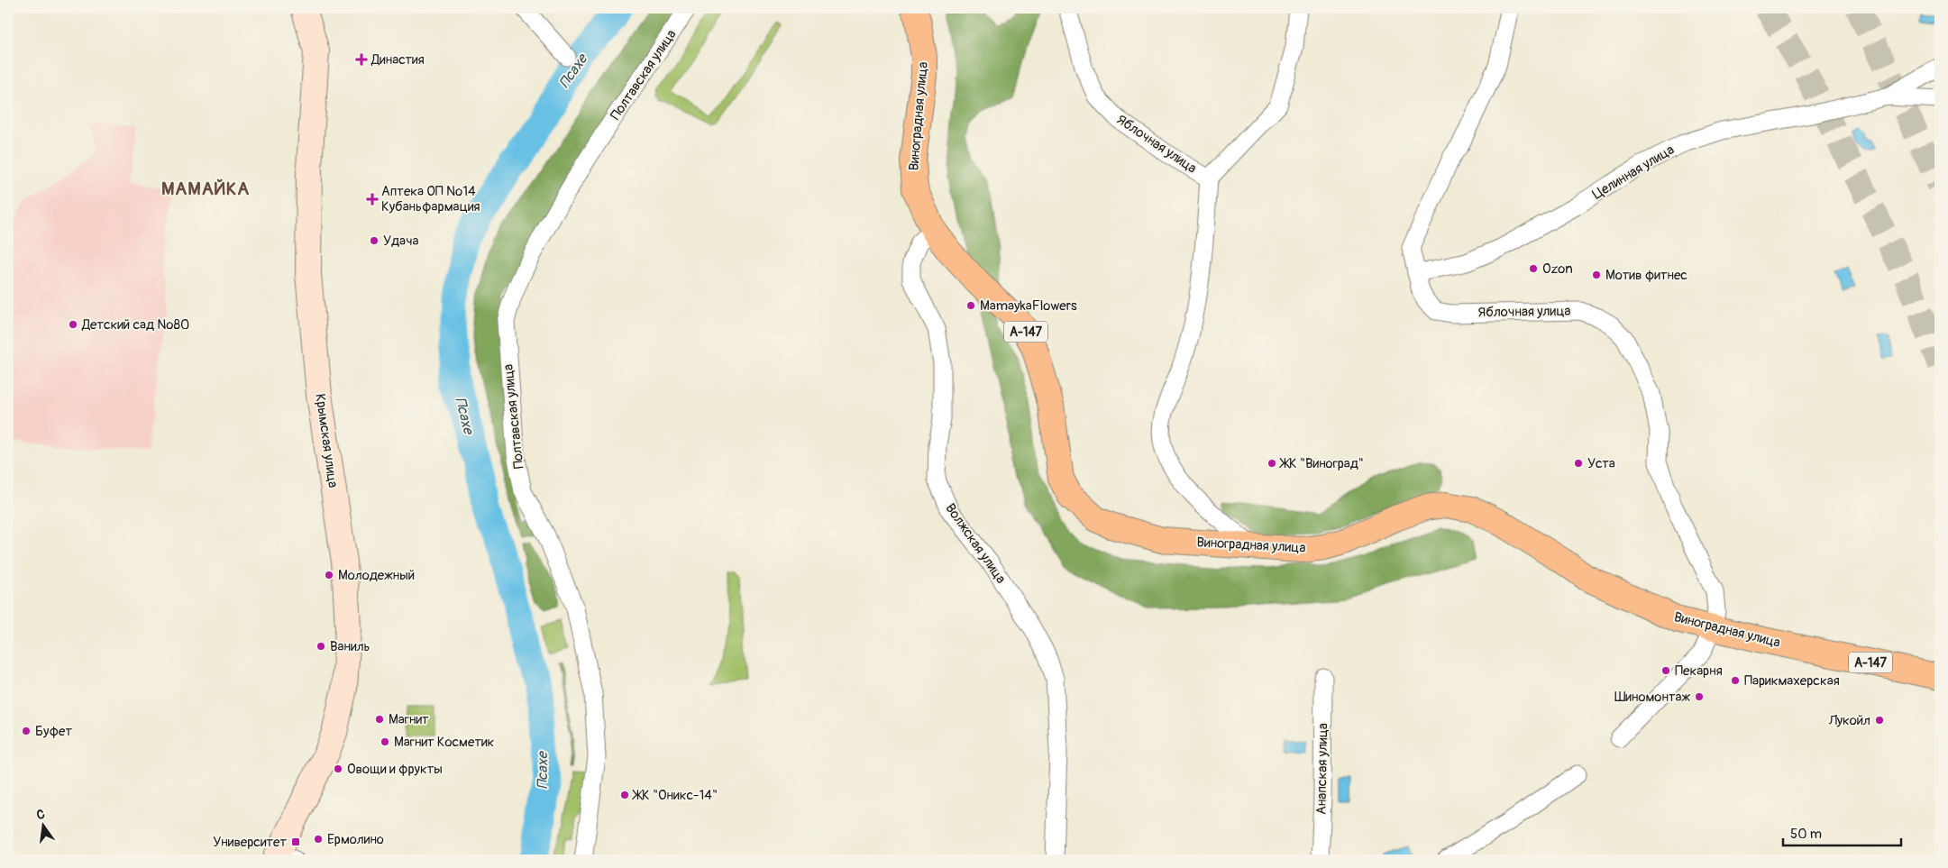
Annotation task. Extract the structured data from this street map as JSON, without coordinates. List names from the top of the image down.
{
  "streets": {
    "main road": ["Виноградная улица", "А-147"],
    "street": [
      "Полтавская улица",
      "Яблочная улица",
      "Целинная улица",
      "Крымская улица",
      "Волжская улица",
      "Анапская улица"
    ]
  },
  "crossings": [
    ["Виноградная улица", "Яблочная улица"],
    ["Виноградная улица", "Волжская улица"],
    ["Яблочная улица", "Целинная улица"]
  ],
  "districts": ["МАМАЙКА"],
  "water": ["Псахе"],
  "places": {
    "health": ["Династия", "Аптека ОП №14 Кубаньфармация"],
    "other": [
      "Удача",
      "Ozon",
      "Мотив фитнес",
      "MamaykaFlowers",
      "Детский сад №80",
      "ЖК \"Виноград\"",
      "Уста",
      "Молодежный",
      "Ваниль",
      "Пекарня",
      "Парикмахерская",
      "Шиномонтаж",
      "Магнит",
      "Лукойл",
      "Буфет",
      "Магнит Косметик",
      "Овощи и фрукты",
      "ЖК \"Оникс-14\"",
      "Ермолино"
    ],
    "transit": ["Университет"]
  },
  "scale_bar": "50 m",
  "north": "top"
}
